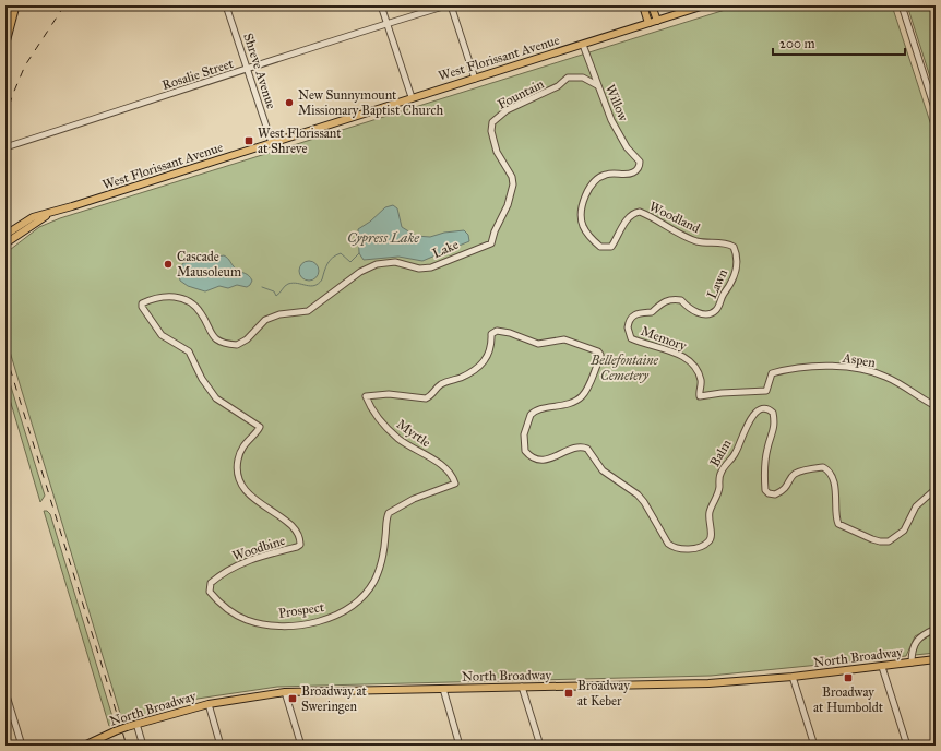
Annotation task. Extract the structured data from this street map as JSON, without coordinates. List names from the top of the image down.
{
  "streets": {
    "main road": ["West Florissant Avenue", "North Broadway"],
    "street": [
      "Shreve Avenue",
      "Rosalie Street",
      "Fountain",
      "Willow",
      "Woodland",
      "Lake",
      "Lawn",
      "Memory",
      "Aspen",
      "Myrtle",
      "Balm",
      "Woodbine",
      "Prospect"
    ]
  },
  "crossings": [
    ["West Florissant Avenue", "Shreve Avenue"],
    ["West Florissant Avenue", "Willow"],
    ["Shreve Avenue", "Rosalie Street"],
    ["Fountain", "Willow"],
    ["Fountain", "Lake"],
    ["Willow", "Woodland"],
    ["Woodland", "Lawn"],
    ["Lake", "Woodbine"],
    ["Lawn", "Memory"],
    ["Memory", "Aspen"],
    ["Myrtle", "Balm"],
    ["Myrtle", "Prospect"],
    ["Woodbine", "Prospect"]
  ],
  "water": ["Cypress Lake"],
  "parks": ["Bellefontaine Cemetery"],
  "places": {
    "other": ["New Sunnymount Missionary Baptist Church", "Cascade Mausoleum"],
    "transit": [
      "West Florissant at Shreve",
      "Broadway at Humboldt",
      "Broadway at Keber",
      "Broadway at Sweringen"
    ]
  },
  "scale_bar": "200 m"
}
